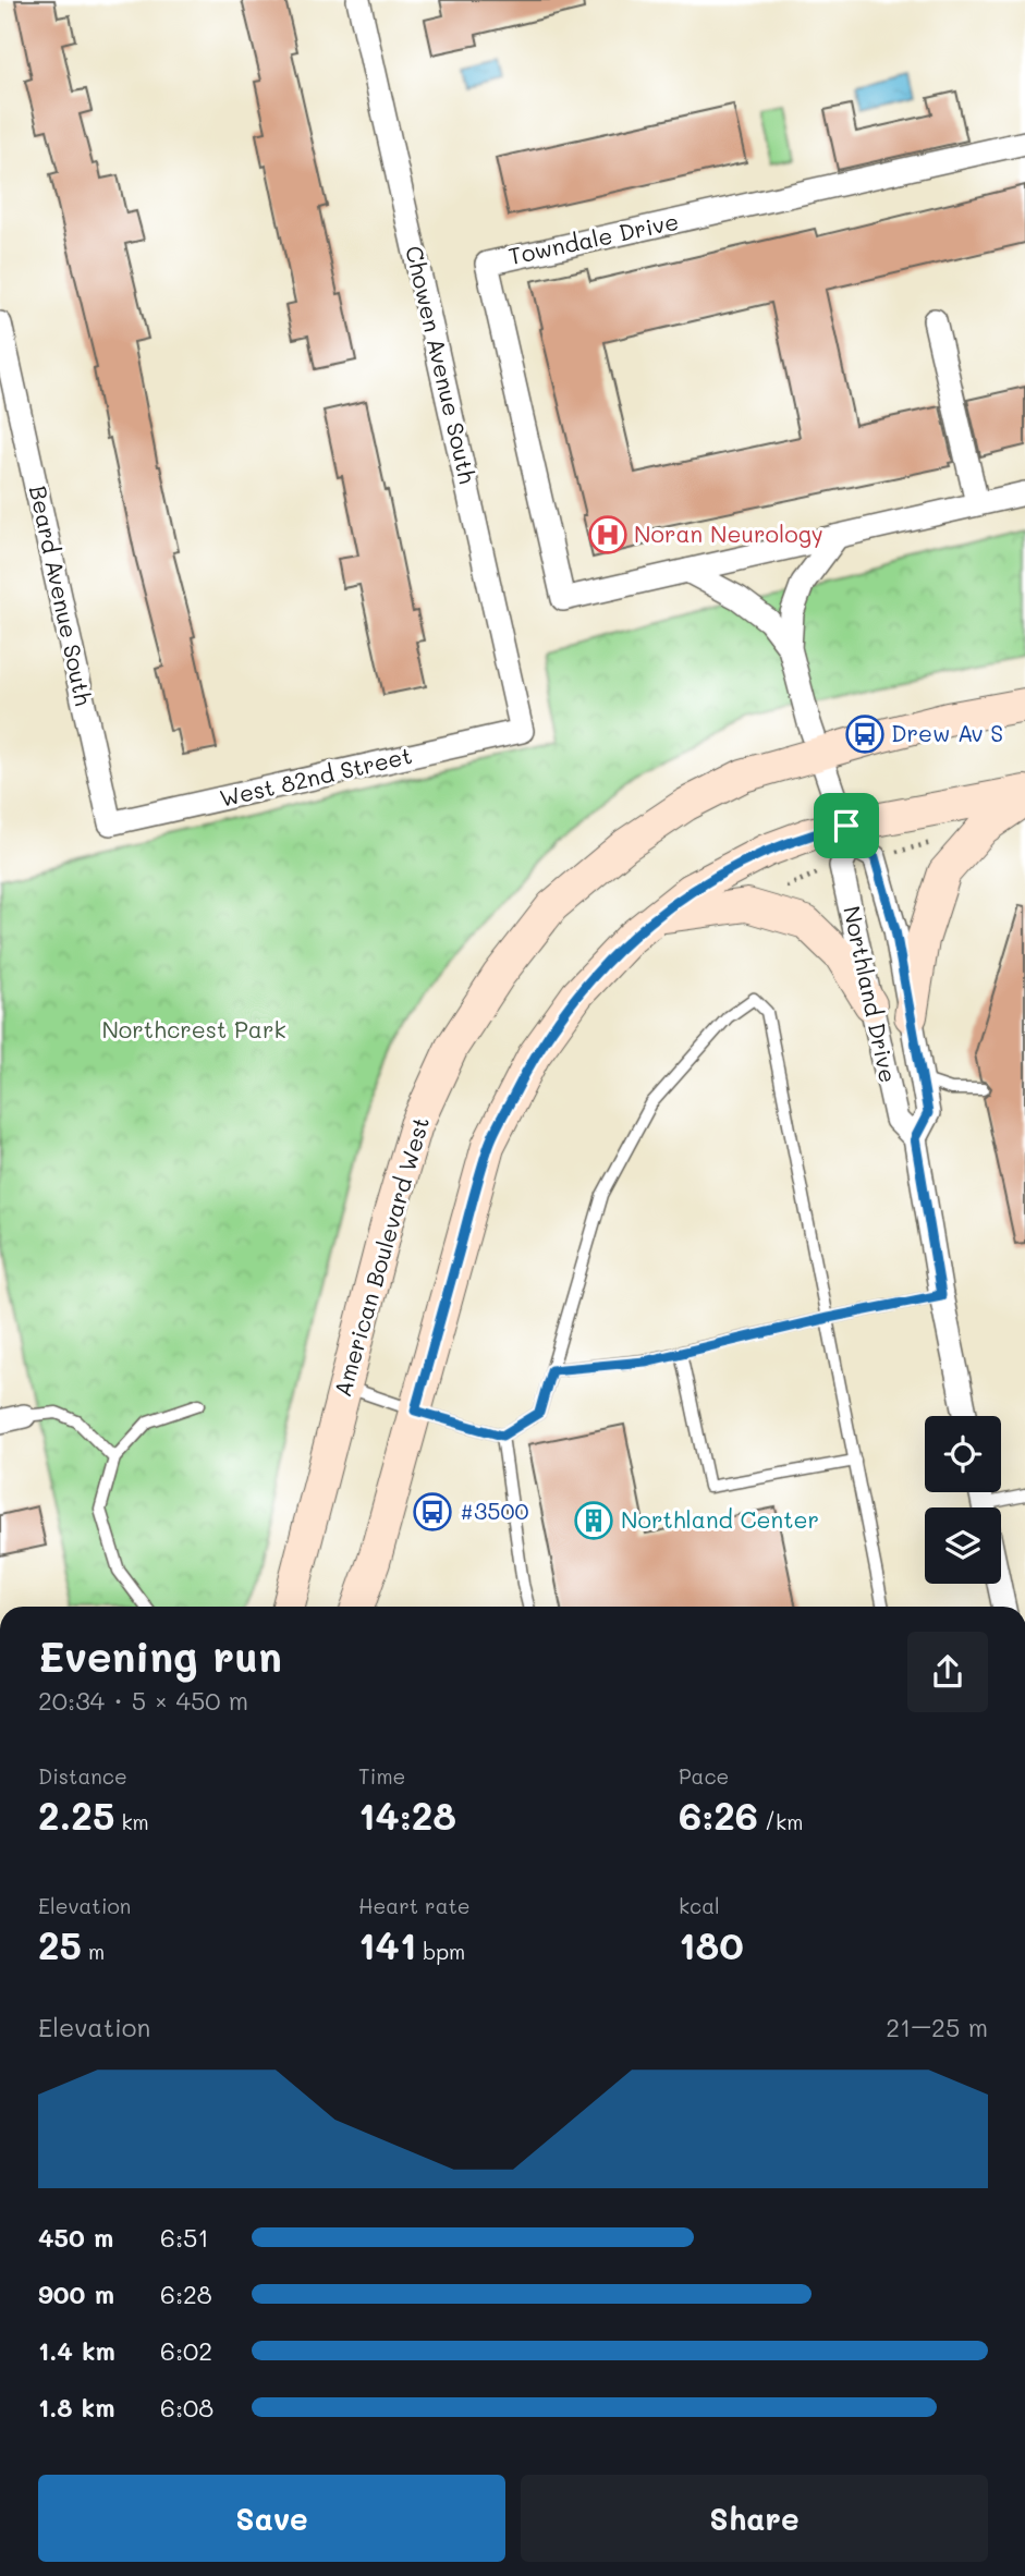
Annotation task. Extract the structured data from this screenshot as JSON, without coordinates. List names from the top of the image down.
{
  "streets": {
    "main road": ["American Boulevard West"],
    "street": [
      "Towndale Drive",
      "Chowen Avenue South",
      "Beard Avenue South",
      "West 82nd Street",
      "Northland Drive"
    ]
  },
  "crossings": [
    ["Chowen Avenue South", "West 82nd Street"],
    ["Beard Avenue South", "West 82nd Street"],
    ["Northland Drive", "American Boulevard West"]
  ],
  "parks": ["Northcrest Park"],
  "places": {
    "hospital": ["Noran Neurology"],
    "bus stop": ["Drew Av S", "#3500"],
    "building": ["Northland Center"]
  },
  "page": {
    "heading": ["Evening run", "20:34 · 5 × 450 m"],
    "stats": [
      ["Distance", "2.25 km"],
      ["Time", "14:28"],
      ["Pace", "6:26 /km"],
      ["Elevation", "25 m"],
      ["Heart rate", "141 bpm"],
      ["kcal", "180"]
    ],
    "chart": ["Elevation", "21–25 m"],
    "list": [
      {
        "name": "450 m",
        "note": "6:51"
      },
      {
        "name": "900 m",
        "note": "6:28"
      },
      {
        "name": "1.4 km",
        "note": "6:02"
      },
      {
        "name": "1.8 km",
        "note": "6:08"
      }
    ],
    "buttons": ["Save", "Share"]
  }
}
